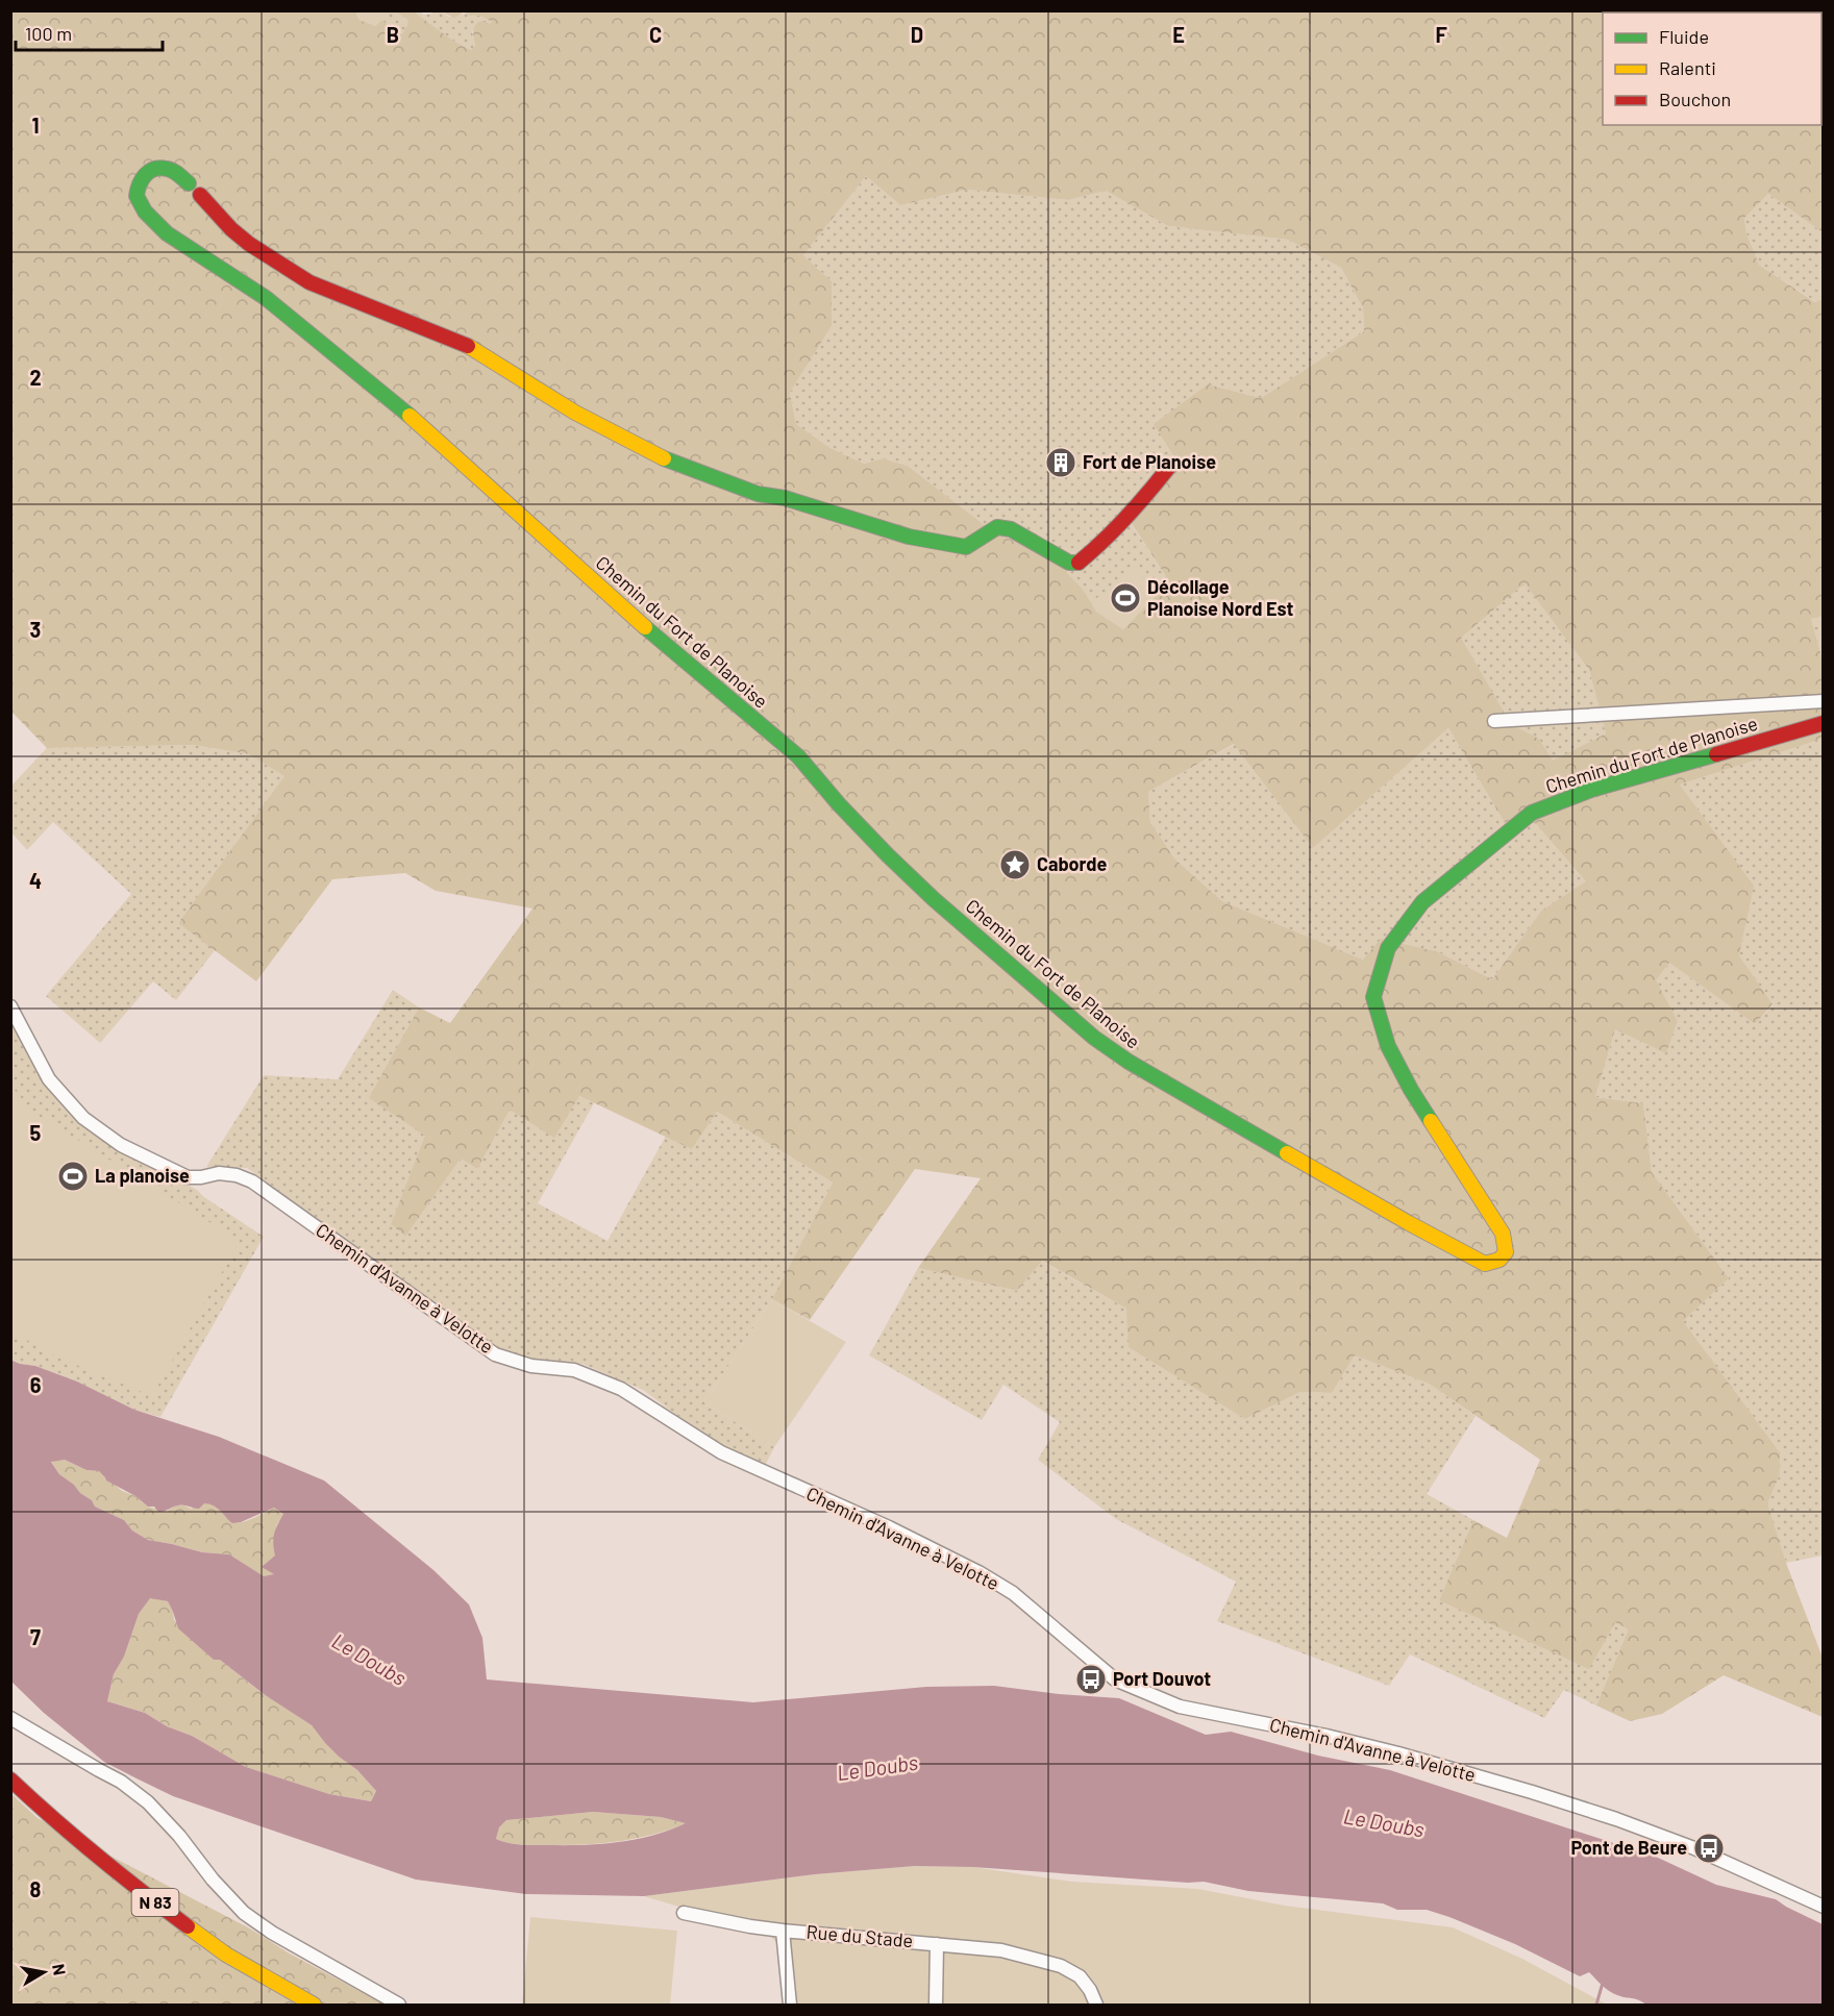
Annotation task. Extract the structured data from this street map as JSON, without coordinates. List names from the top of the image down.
{
  "streets": {
    "street": [
      "Chemin du Fort de Planoise",
      "Chemin d'Avanne à Velotte",
      "N 83",
      "Rue du Stade"
    ]
  },
  "water": ["Le Doubs"],
  "places": {
    "building": ["Fort de Planoise"],
    "sports": ["Décollage Planoise Nord Est", "La planoise"],
    "place": ["Caborde"],
    "bus stop": ["Port Douvot", "Pont de Beure"]
  },
  "legend": ["Fluide", "Ralenti", "Bouchon"],
  "scale_bar": "100 m",
  "north": "right",
  "grid": {
    "columns": [
      "B",
      "C",
      "D",
      "E",
      "F"
    ],
    "rows": [
      "1",
      "2",
      "3",
      "4",
      "5",
      "6",
      "7",
      "8"
    ]
  }
}
